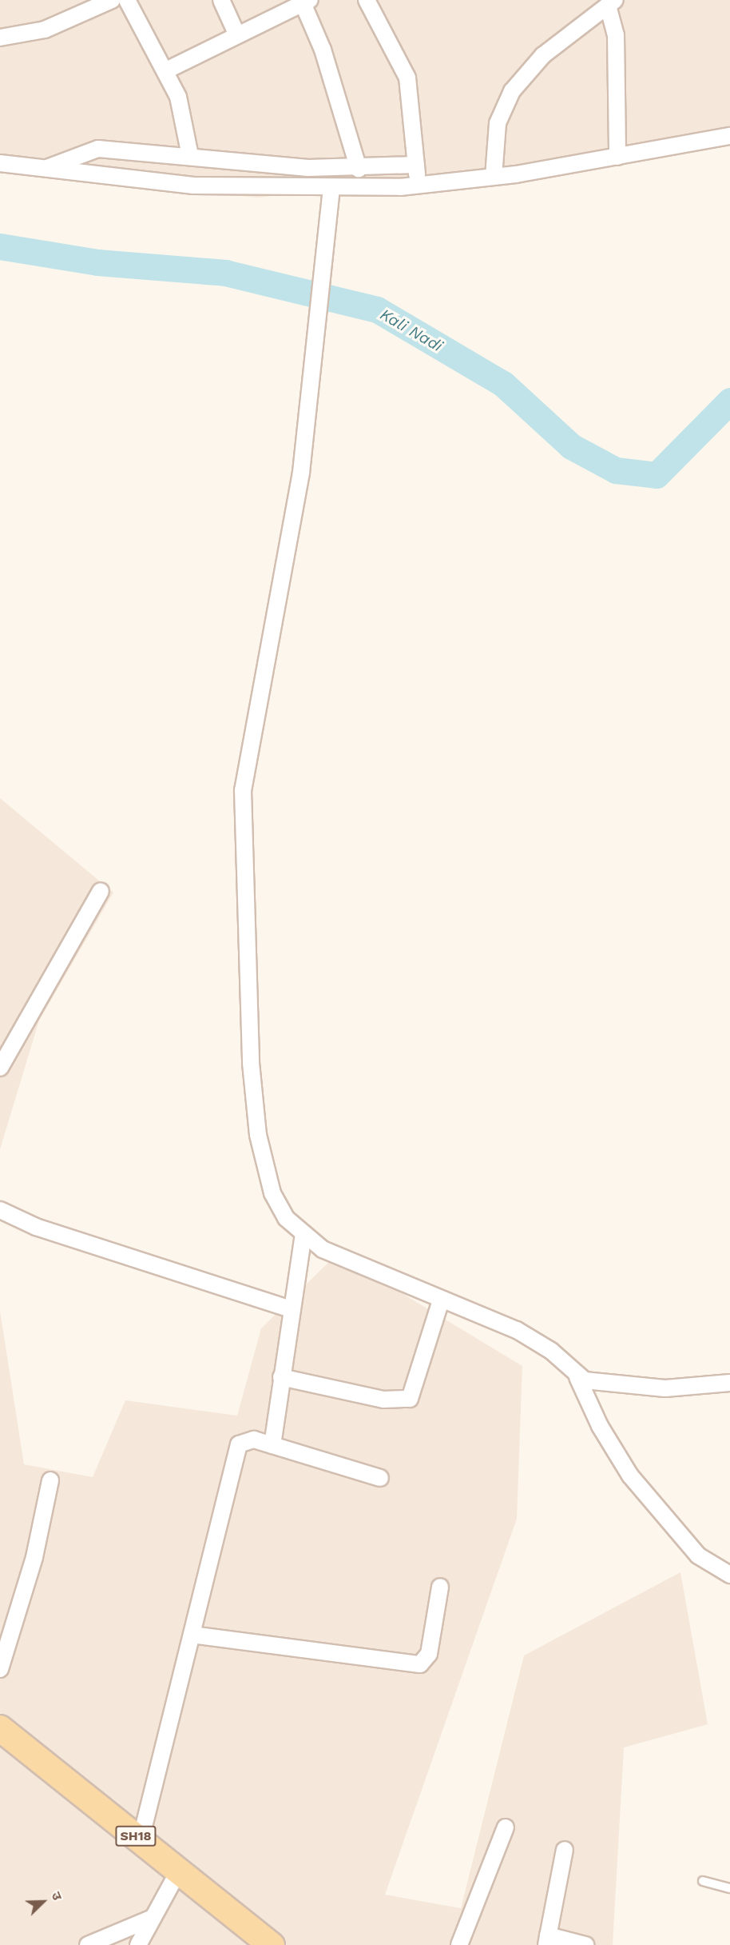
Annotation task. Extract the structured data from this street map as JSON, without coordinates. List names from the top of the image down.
{
  "streets": {
    "main road": ["SH18"]
  },
  "water": ["Kali Nadi"],
  "north": "top right"
}
